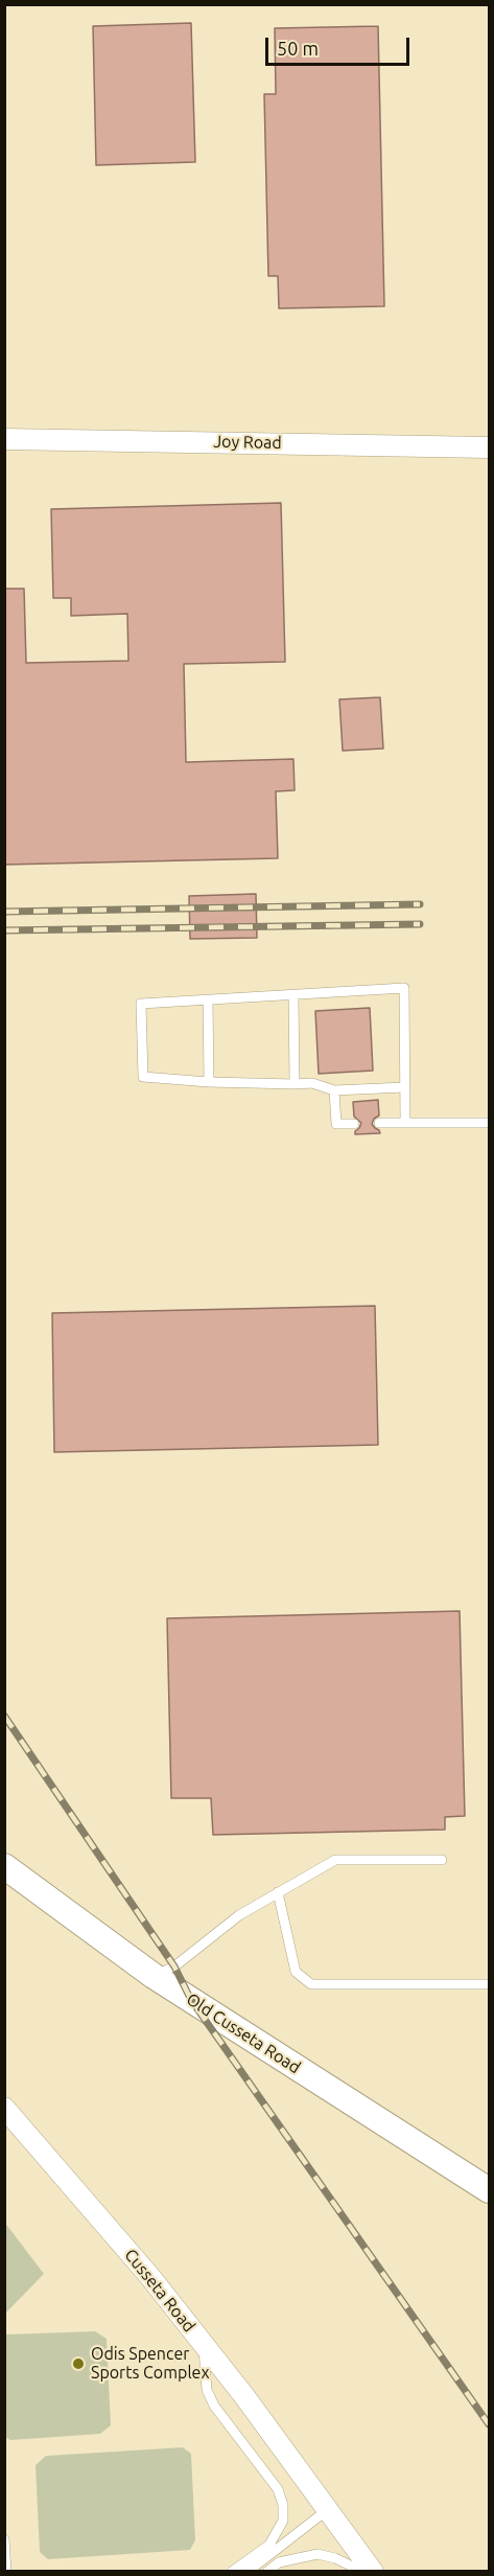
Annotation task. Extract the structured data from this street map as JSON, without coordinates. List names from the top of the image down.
{
  "streets": {
    "street": ["Joy Road", "Old Cusseta Road", "Cusseta Road"]
  },
  "places": ["Odis Spencer Sports Complex"],
  "scale_bar": "50 m"
}
